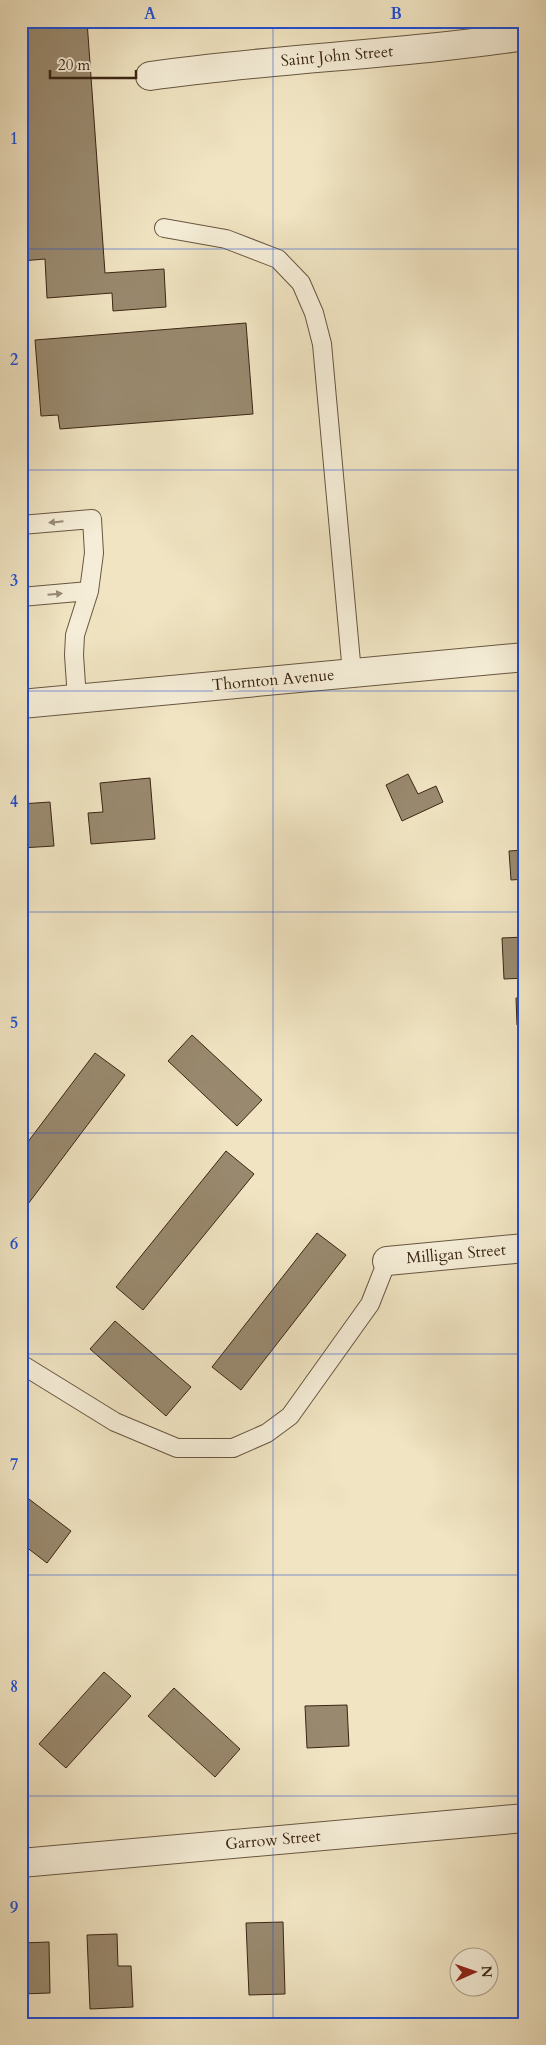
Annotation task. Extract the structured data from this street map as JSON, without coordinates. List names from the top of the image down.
{
  "streets": {
    "street": [
      "Saint John Street",
      "Thornton Avenue",
      "Milligan Street",
      "Garrow Street"
    ]
  },
  "scale_bar": "20 m",
  "north": "right",
  "grid": {
    "columns": ["A", "B"],
    "rows": [
      "1",
      "2",
      "3",
      "4",
      "5",
      "6",
      "7",
      "8",
      "9"
    ]
  }
}
